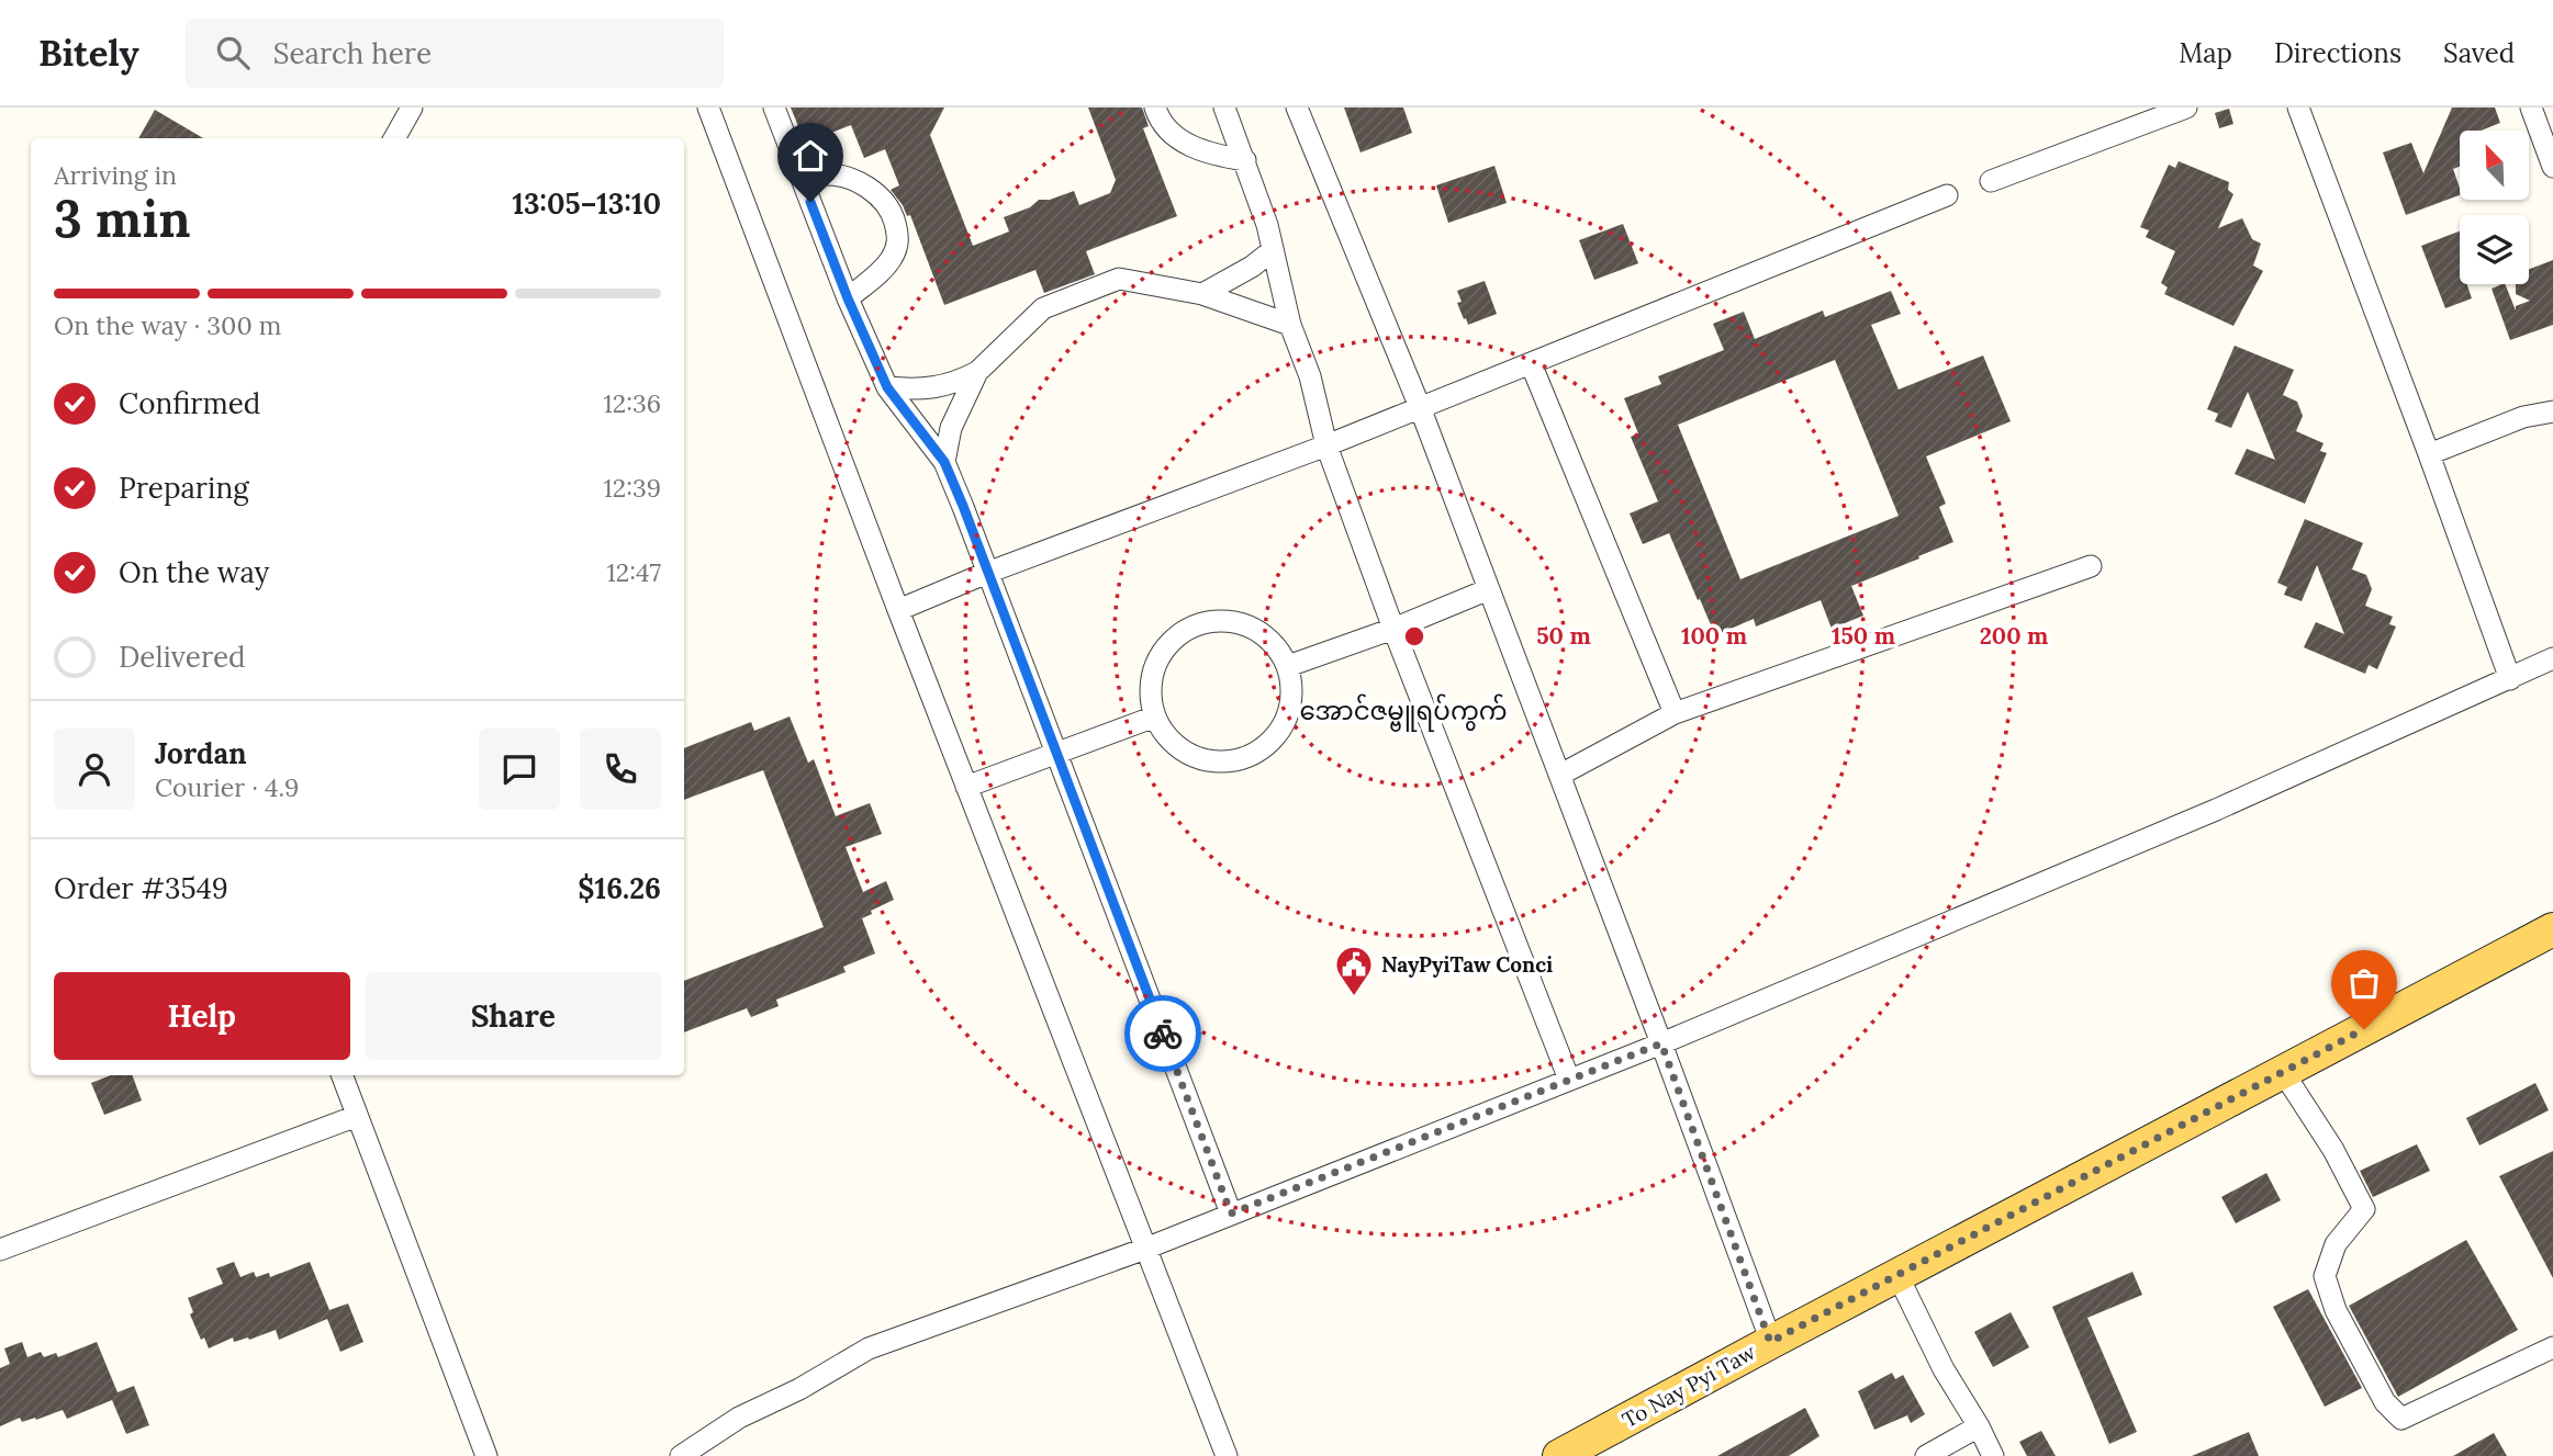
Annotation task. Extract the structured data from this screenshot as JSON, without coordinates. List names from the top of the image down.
{
  "streets": {
    "main road": ["To Nay Pyi Taw"]
  },
  "districts": ["အောင်ဇမ္ဗူရပ်ကွက်"],
  "places": {
    "public building": ["NayPyiTaw Conci"]
  },
  "north": "top left",
  "page": {
    "header": "Bitely",
    "search": "Search here",
    "nav": ["Map", "Directions", "Saved"],
    "heading": ["3 min", "Arriving in", "13:05–13:10"],
    "panel": [
      "Jordan",
      "Courier · 4.9",
      "Order #3549",
      "$16.26"
    ],
    "bar": "On the way · 300 m",
    "list": [
      ["Confirmed", "12:36"],
      ["Preparing", "12:39"],
      ["On the way", "12:47"],
      "Delivered"
    ],
    "buttons": ["Help", "Share"]
  },
  "rings": [
    "50 m",
    "100 m",
    "150 m",
    "200 m"
  ]
}
